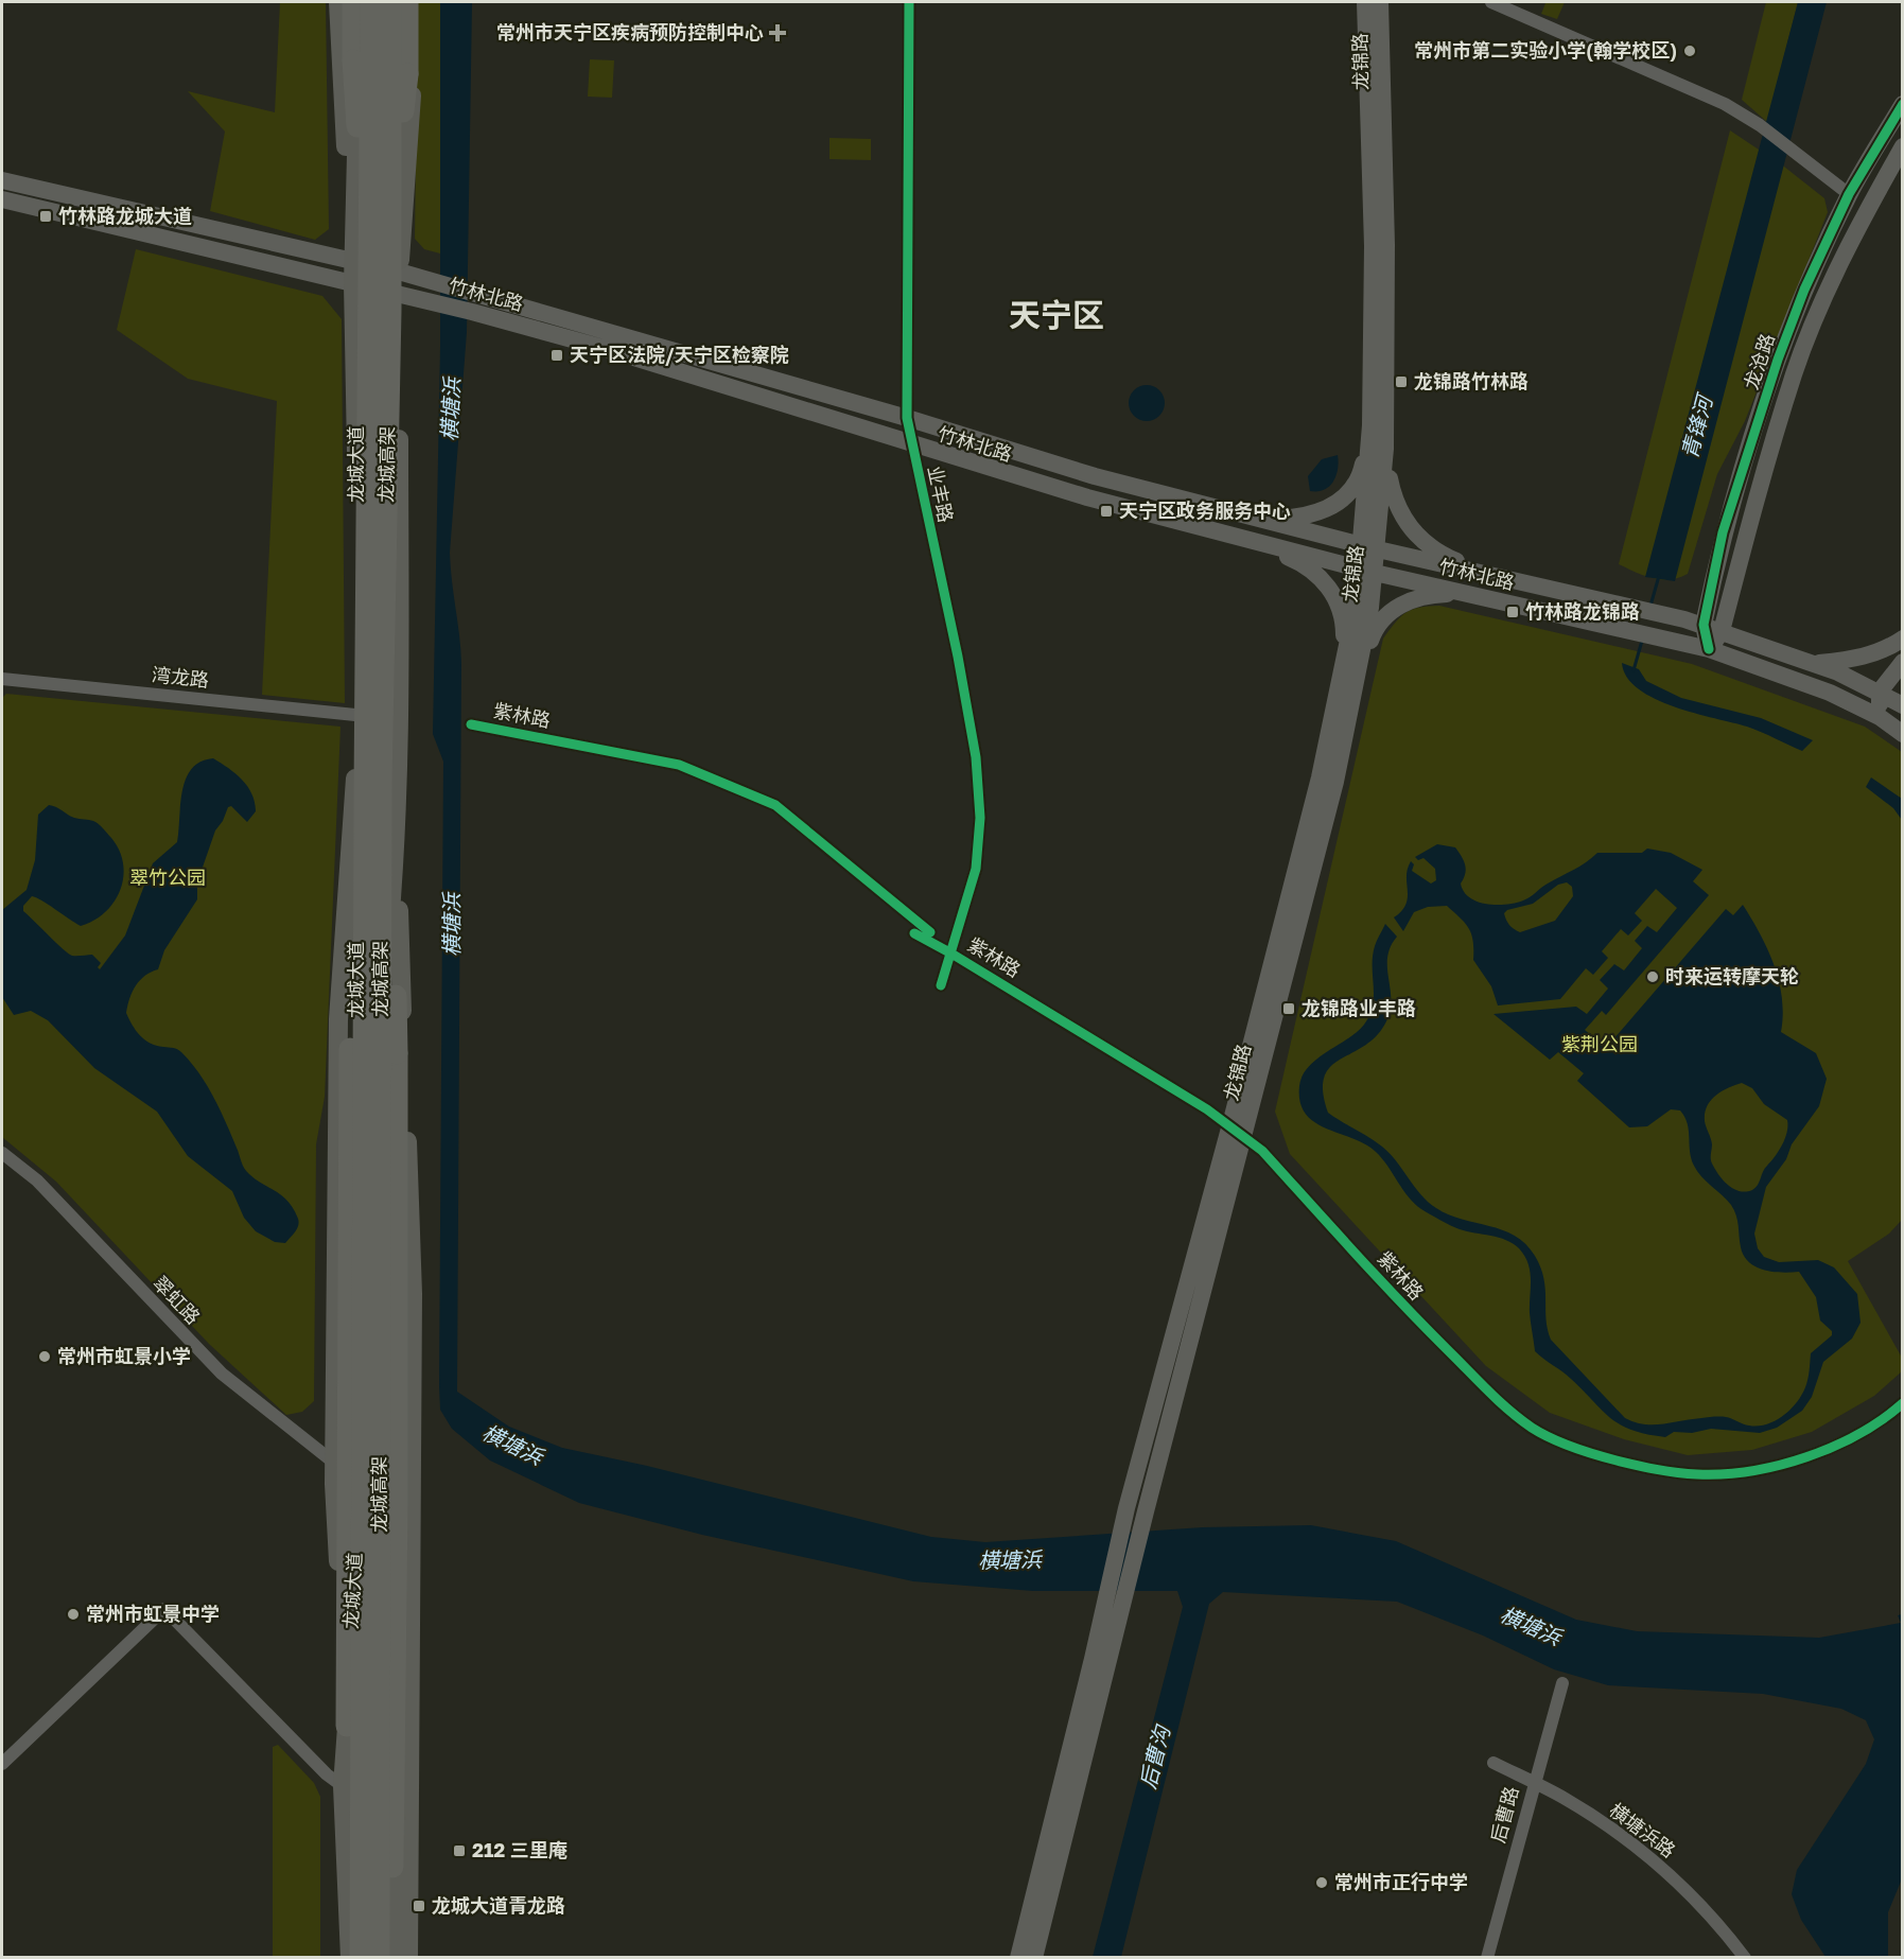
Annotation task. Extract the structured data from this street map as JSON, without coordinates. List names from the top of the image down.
{
  "streets": {
    "highway": ["龙城高架"],
    "main road": [
      "龙锦路",
      "竹林北路",
      "龙沧路",
      "龙城大道"
    ],
    "street": [
      "业丰路",
      "湾龙路",
      "紫林路",
      "翠虹路",
      "后曹路",
      "横塘浜路"
    ]
  },
  "crossings": [
    ["龙锦路", "竹林北路"],
    ["龙锦路", "紫林路"],
    ["竹林北路", "龙沧路"],
    ["竹林北路", "龙城大道"],
    ["竹林北路", "业丰路"],
    ["龙城大道", "龙城高架"],
    ["龙城大道", "湾龙路"],
    ["业丰路", "紫林路"],
    ["后曹路", "横塘浜路"]
  ],
  "districts": ["天宁区"],
  "water": ["横塘浜", "青锋河", "后曹沟"],
  "parks": ["翠竹公园", "紫荆公园"],
  "places": {
    "health": ["常州市天宁区疾病预防控制中心"],
    "other": [
      "常州市第二实验小学(翰学校区)",
      "时来运转摩天轮",
      "常州市虹景小学",
      "常州市虹景中学",
      "常州市正行中学"
    ],
    "transit": [
      "竹林路龙城大道",
      "天宁区法院/天宁区检察院",
      "龙锦路竹林路",
      "天宁区政务服务中心",
      "竹林路龙锦路",
      "龙锦路业丰路",
      "212 三里庵",
      "龙城大道青龙路"
    ]
  }
}
